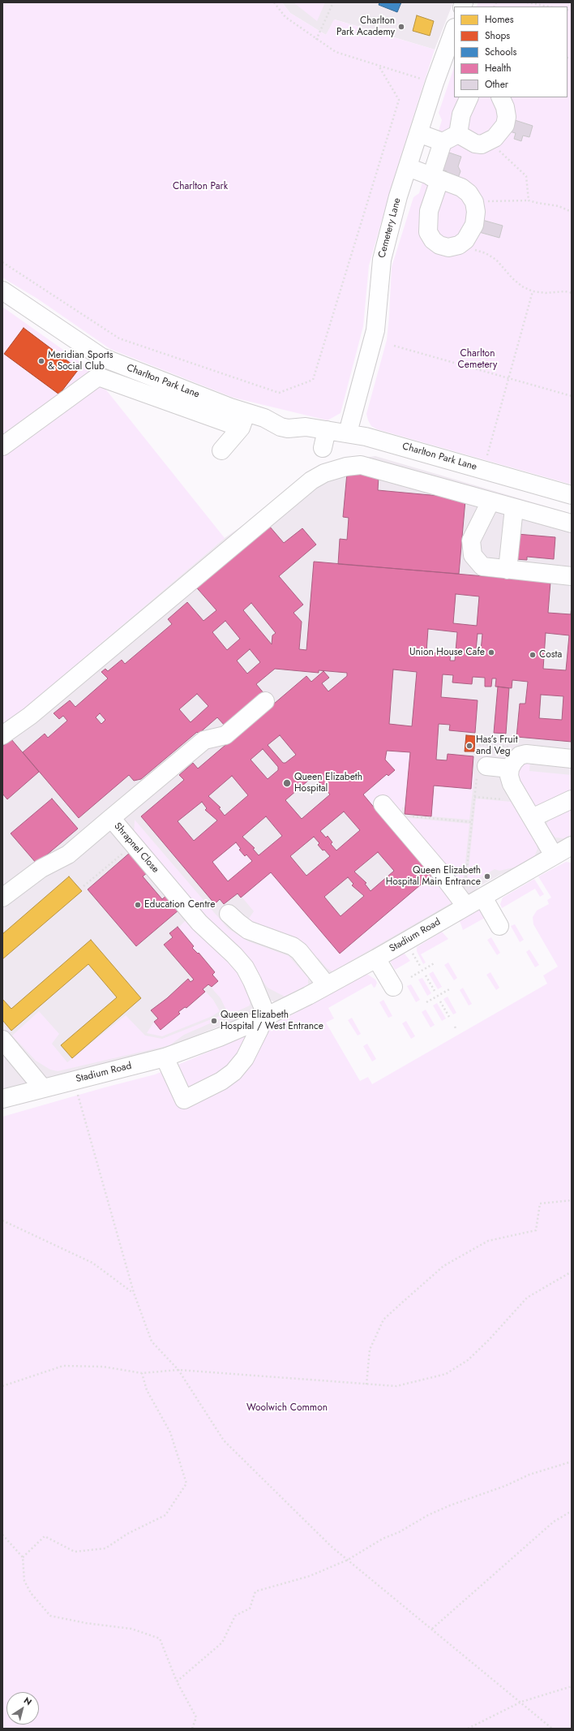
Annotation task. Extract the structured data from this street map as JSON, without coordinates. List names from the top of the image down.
{
  "streets": {
    "street": [
      "Cemetery Lane",
      "Charlton Park Lane",
      "Shrapnel Close",
      "Stadium Road"
    ]
  },
  "crossings": [
    ["Cemetery Lane", "Charlton Park Lane"],
    ["Shrapnel Close", "Stadium Road"]
  ],
  "parks": ["Charlton Park", "Charlton Cemetery", "Woolwich Common"],
  "places": [
    "Charlton Park Academy",
    "Meridian Sports & Social Club",
    "Union House Cafe",
    "Costa",
    "Has’s Fruit and Veg",
    "Queen Elizabeth Hospital",
    "Queen Elizabeth Hospital Main Entrance",
    "Education Centre",
    "Queen Elizabeth Hospital / West Entrance"
  ],
  "legend": [
    "Homes",
    "Shops",
    "Schools",
    "Health",
    "Other"
  ],
  "north": "top right"
}
